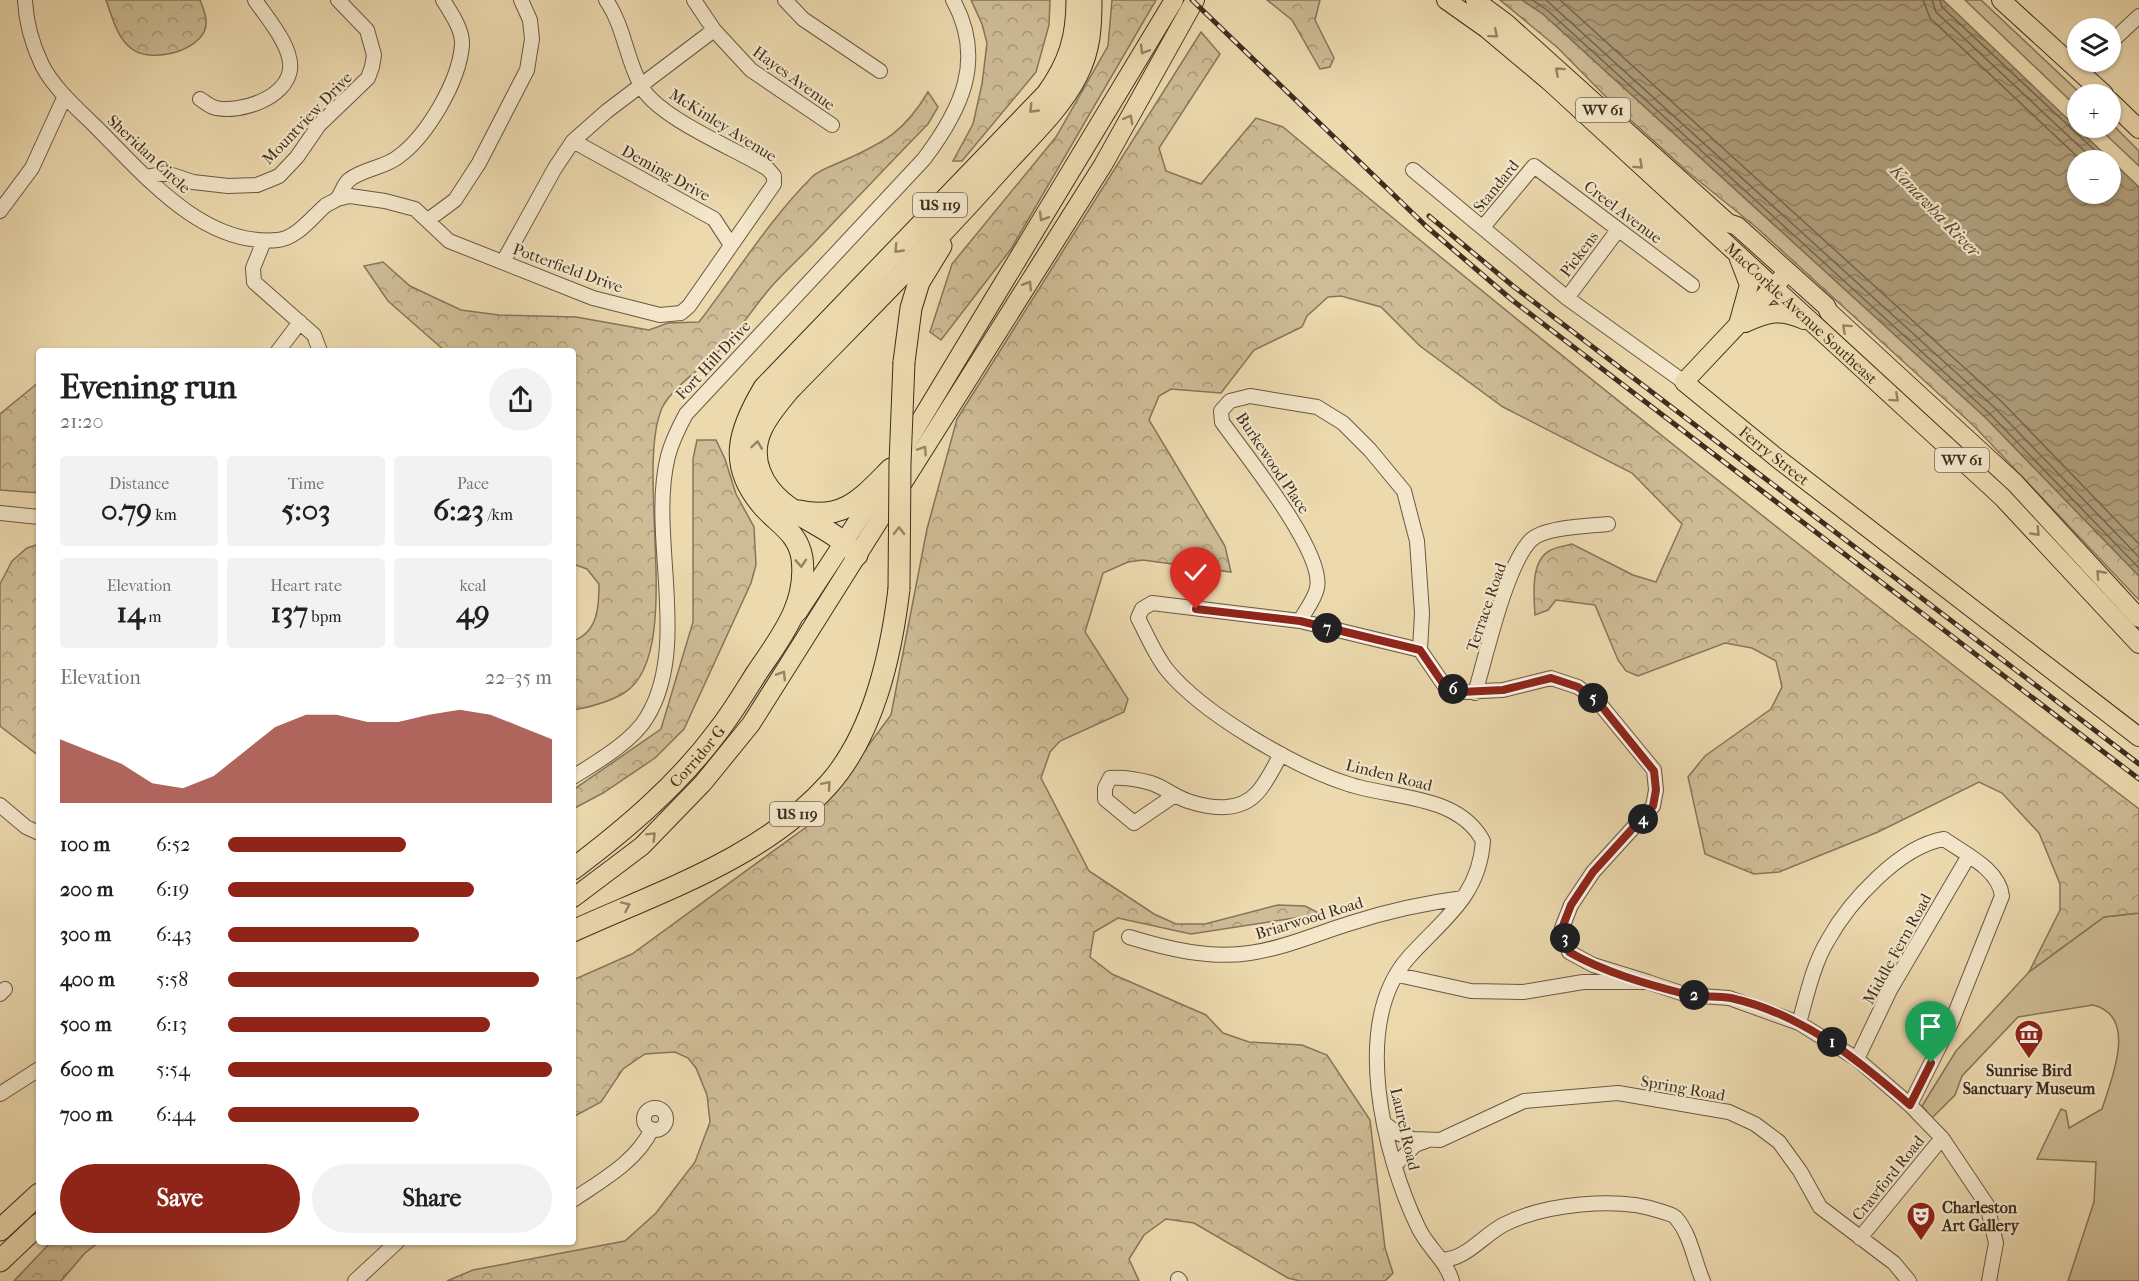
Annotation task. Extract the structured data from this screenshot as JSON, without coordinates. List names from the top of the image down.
{
  "streets": {
    "highway": ["US 119", "Corridor G"],
    "main road": ["WV 61", "MacCorkle Avenue Southeast", "Ferry Street"],
    "street": [
      "Hayes Avenue",
      "Mountview Drive",
      "McKinley Avenue",
      "Sheridan Circle",
      "Deming Drive",
      "Standard",
      "Creel Avenue",
      "Pickens",
      "Potterfield Drive",
      "Fort Hill Drive",
      "Burkewood Place",
      "Terrace Road",
      "Linden Road",
      "Briarwood Road",
      "Middle Fern Road",
      "Spring Road",
      "Laurel Road",
      "Crawford Road"
    ]
  },
  "crossings": [
    ["Mountview Drive", "Sheridan Circle"],
    ["McKinley Avenue", "Potterfield Drive"],
    ["Sheridan Circle", "Potterfield Drive"],
    ["Deming Drive", "Potterfield Drive"],
    ["Standard", "Creel Avenue"],
    ["Standard", "Ferry Street"],
    ["US 119", "Corridor G"],
    ["Creel Avenue", "Pickens"],
    ["Pickens", "Ferry Street"],
    ["Burkewood Place", "Linden Road"],
    ["Linden Road", "Briarwood Road"],
    ["Linden Road", "Laurel Road"],
    ["Spring Road", "Laurel Road"],
    ["Spring Road", "Crawford Road"]
  ],
  "water": ["Kanawha River"],
  "places": {
    "museum": ["Sunrise Bird Sanctuary Museum"],
    "theatre": ["Charleston Art Gallery"]
  },
  "page": {
    "map_buttons": ["+", "−"],
    "heading": ["Evening run", "21:20"],
    "stats": [
      ["Distance", "0.79 km"],
      ["Time", "5:03"],
      ["Pace", "6:23 /km"],
      ["Elevation", "14 m"],
      ["Heart rate", "137 bpm"],
      ["kcal", "49"]
    ],
    "pins": [
      "7",
      "6",
      "5",
      "4",
      "3",
      "2",
      "1"
    ],
    "chart": ["Elevation", "22–35 m"],
    "list": [
      {
        "name": "100 m",
        "note": "6:52"
      },
      {
        "name": "200 m",
        "note": "6:19"
      },
      {
        "name": "300 m",
        "note": "6:43"
      },
      {
        "name": "400 m",
        "note": "5:58"
      },
      {
        "name": "500 m",
        "note": "6:13"
      },
      {
        "name": "600 m",
        "note": "5:54"
      },
      {
        "name": "700 m",
        "note": "6:44"
      }
    ],
    "buttons": ["Save", "Share"]
  }
}
